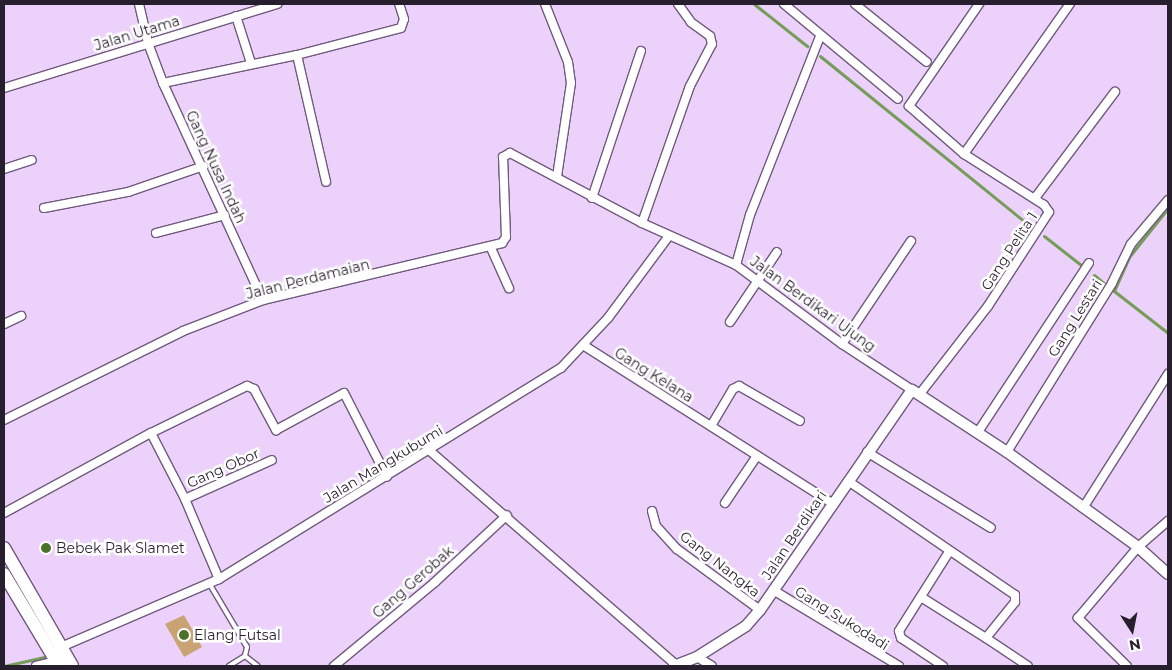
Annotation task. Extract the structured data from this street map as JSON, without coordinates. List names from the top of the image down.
{
  "streets": {
    "street": [
      "Jalan Utama",
      "Gang Nusa Indah",
      "Gang Pelita 1",
      "Jalan Perdamaian",
      "Jalan Berdikari Ujung",
      "Gang Lestari",
      "Gang Kelana",
      "Jalan Mangkubumi",
      "Gang Obor",
      "Jalan Berdikari",
      "Gang Nangka",
      "Gang Gerobak",
      "Gang Sukodadi"
    ]
  },
  "crossings": [
    ["Jalan Utama", "Gang Nusa Indah"],
    ["Gang Nusa Indah", "Jalan Perdamaian"],
    ["Gang Pelita 1", "Jalan Berdikari Ujung"],
    ["Gang Pelita 1", "Jalan Berdikari"],
    ["Jalan Perdamaian", "Jalan Berdikari Ujung"],
    ["Jalan Berdikari Ujung", "Gang Lestari"],
    ["Jalan Berdikari Ujung", "Jalan Mangkubumi"],
    ["Jalan Berdikari Ujung", "Jalan Berdikari"],
    ["Gang Kelana", "Jalan Mangkubumi"],
    ["Gang Kelana", "Jalan Berdikari"],
    ["Jalan Berdikari", "Gang Nangka"],
    ["Jalan Berdikari", "Gang Sukodadi"]
  ],
  "places": ["Bebek Pak Slamet", "Elang Futsal"],
  "north": "bottom"
}
